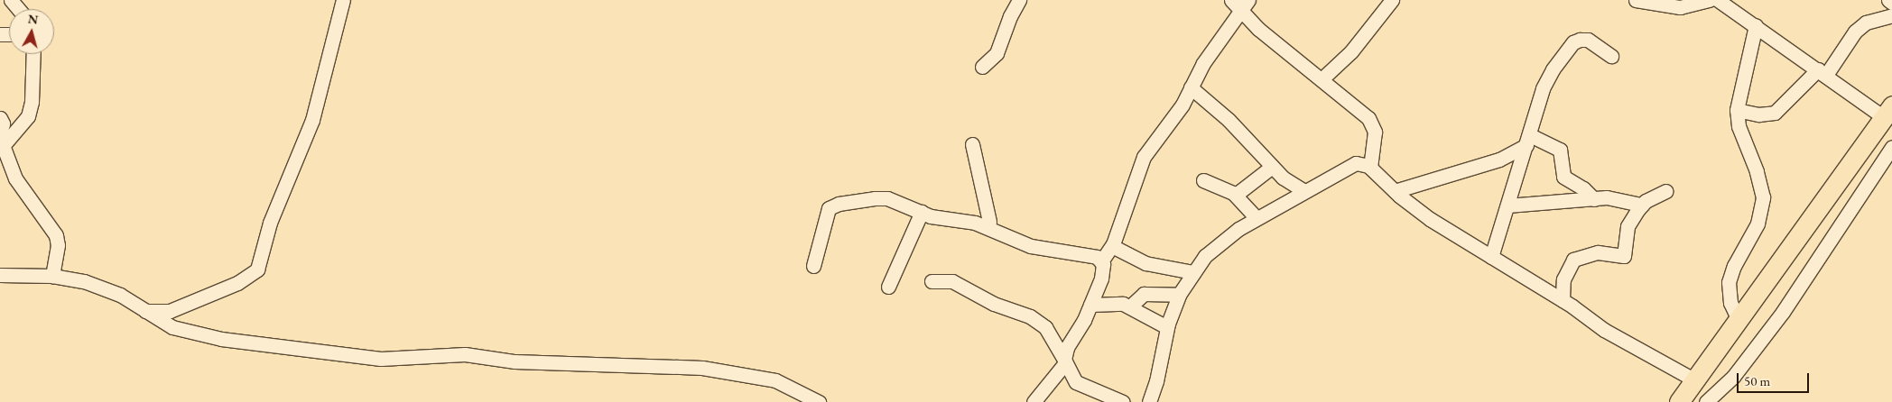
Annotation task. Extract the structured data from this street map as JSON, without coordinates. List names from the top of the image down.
{
  "scale_bar": "50 m",
  "north": "top"
}
